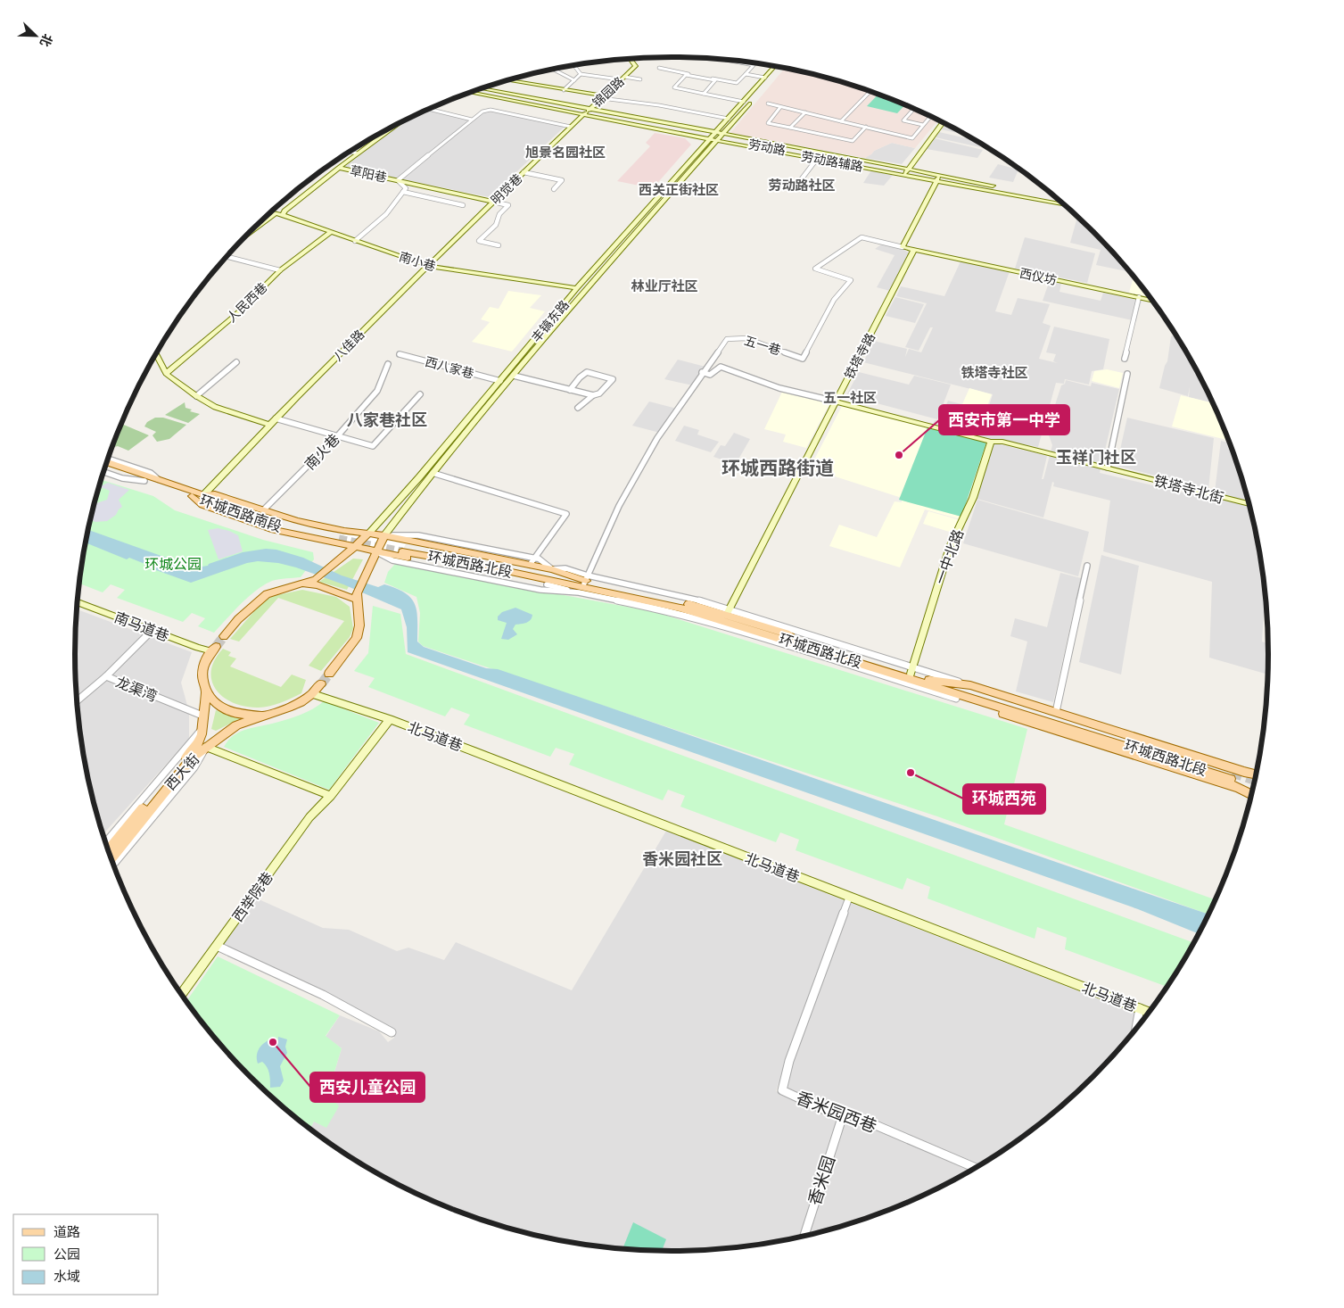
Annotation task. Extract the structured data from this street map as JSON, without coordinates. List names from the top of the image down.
{
  "streets": {
    "main road": [
      "丰镐东路",
      "环城西路南段",
      "环城西路北段",
      "西大街"
    ],
    "street": [
      "锦园路",
      "劳动路",
      "劳动路辅路",
      "草阳巷",
      "明觉巷",
      "南小巷",
      "西仪坊",
      "人民西巷",
      "八佳路",
      "五一巷",
      "铁塔寺路",
      "西八家巷",
      "南火巷",
      "铁塔寺北街",
      "一中北路",
      "南马道巷",
      "龙渠湾",
      "北马道巷",
      "西举院巷",
      "香米园西巷",
      "香米园"
    ]
  },
  "crossings": [
    ["锦园路", "劳动路辅路"],
    ["锦园路", "明觉巷"],
    ["劳动路", "劳动路辅路"],
    ["劳动路", "丰镐东路"],
    ["劳动路辅路", "明觉巷"],
    ["劳动路辅路", "丰镐东路"],
    ["草阳巷", "明觉巷"],
    ["草阳巷", "南小巷"],
    ["明觉巷", "南小巷"],
    ["明觉巷", "八佳路"],
    ["南小巷", "人民西巷"],
    ["南小巷", "丰镐东路"],
    ["南小巷", "八佳路"],
    ["西仪坊", "铁塔寺路"],
    ["丰镐东路", "西八家巷"],
    ["八佳路", "环城西路南段"],
    ["五一巷", "环城西路北段"],
    ["铁塔寺路", "铁塔寺北街"],
    ["铁塔寺路", "环城西路北段"],
    ["铁塔寺北街", "一中北路"],
    ["一中北路", "环城西路北段"],
    ["南马道巷", "龙渠湾"],
    ["南马道巷", "西大街"],
    ["龙渠湾", "西大街"],
    ["北马道巷", "西举院巷"],
    ["北马道巷", "香米园西巷"],
    ["香米园西巷", "香米园"]
  ],
  "districts": [
    "旭景名园社区",
    "劳动路社区",
    "西关正街社区",
    "林业厅社区",
    "铁塔寺社区",
    "五一社区",
    "八家巷社区",
    "玉祥门社区",
    "环城西路街道",
    "香米园社区"
  ],
  "parks": ["环城公园"],
  "places": ["西安市第一中学", "环城西苑", "西安儿童公园"],
  "legend": ["道路", "公园", "水域"],
  "north": "bottom right"
}
